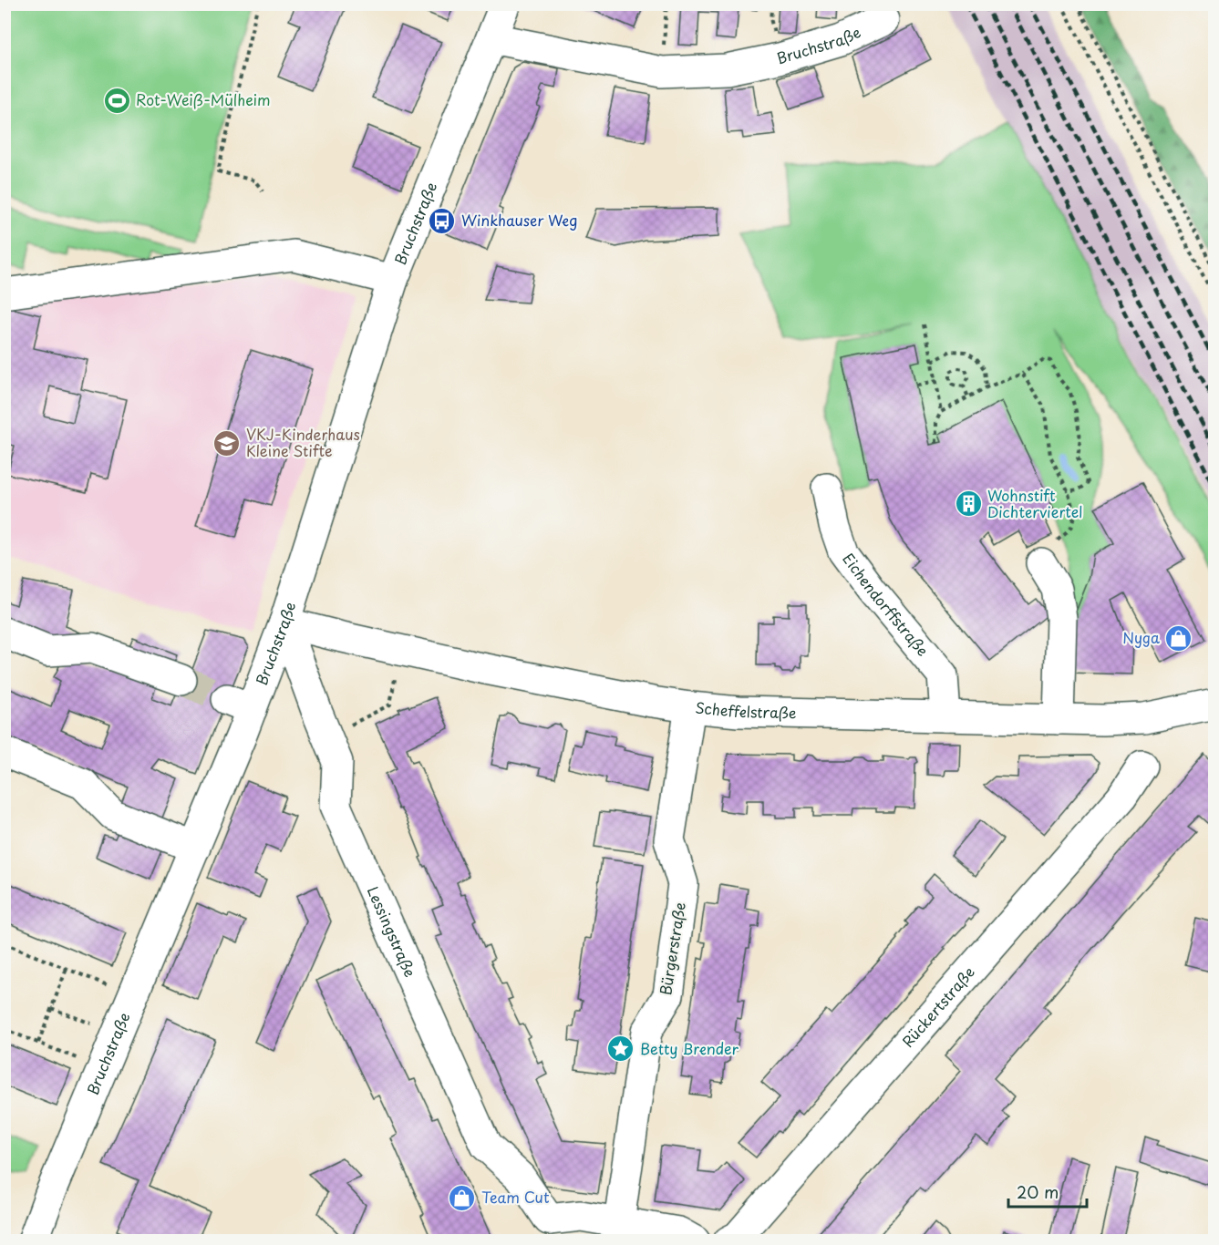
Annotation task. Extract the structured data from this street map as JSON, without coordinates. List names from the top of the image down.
{
  "streets": {
    "street": [
      "Bruchstraße",
      "Eichendorffstraße",
      "Scheffelstraße",
      "Lessingstraße",
      "Bürgerstraße",
      "Rückertstraße"
    ]
  },
  "crossings": [
    ["Bruchstraße", "Scheffelstraße"],
    ["Bruchstraße", "Lessingstraße"],
    ["Eichendorffstraße", "Scheffelstraße"],
    ["Scheffelstraße", "Lessingstraße"],
    ["Scheffelstraße", "Bürgerstraße"]
  ],
  "places": {
    "sports": ["Rot-Weiß-Mülheim"],
    "bus stop": ["Winkhauser Weg"],
    "school or university": ["VKJ-Kinderhaus Kleine Stifte"],
    "building": ["Wohnstift Dichterviertel"],
    "shop": ["Nyga", "Team Cut"],
    "place": ["Betty Brender"]
  },
  "scale_bar": "20 m"
}
